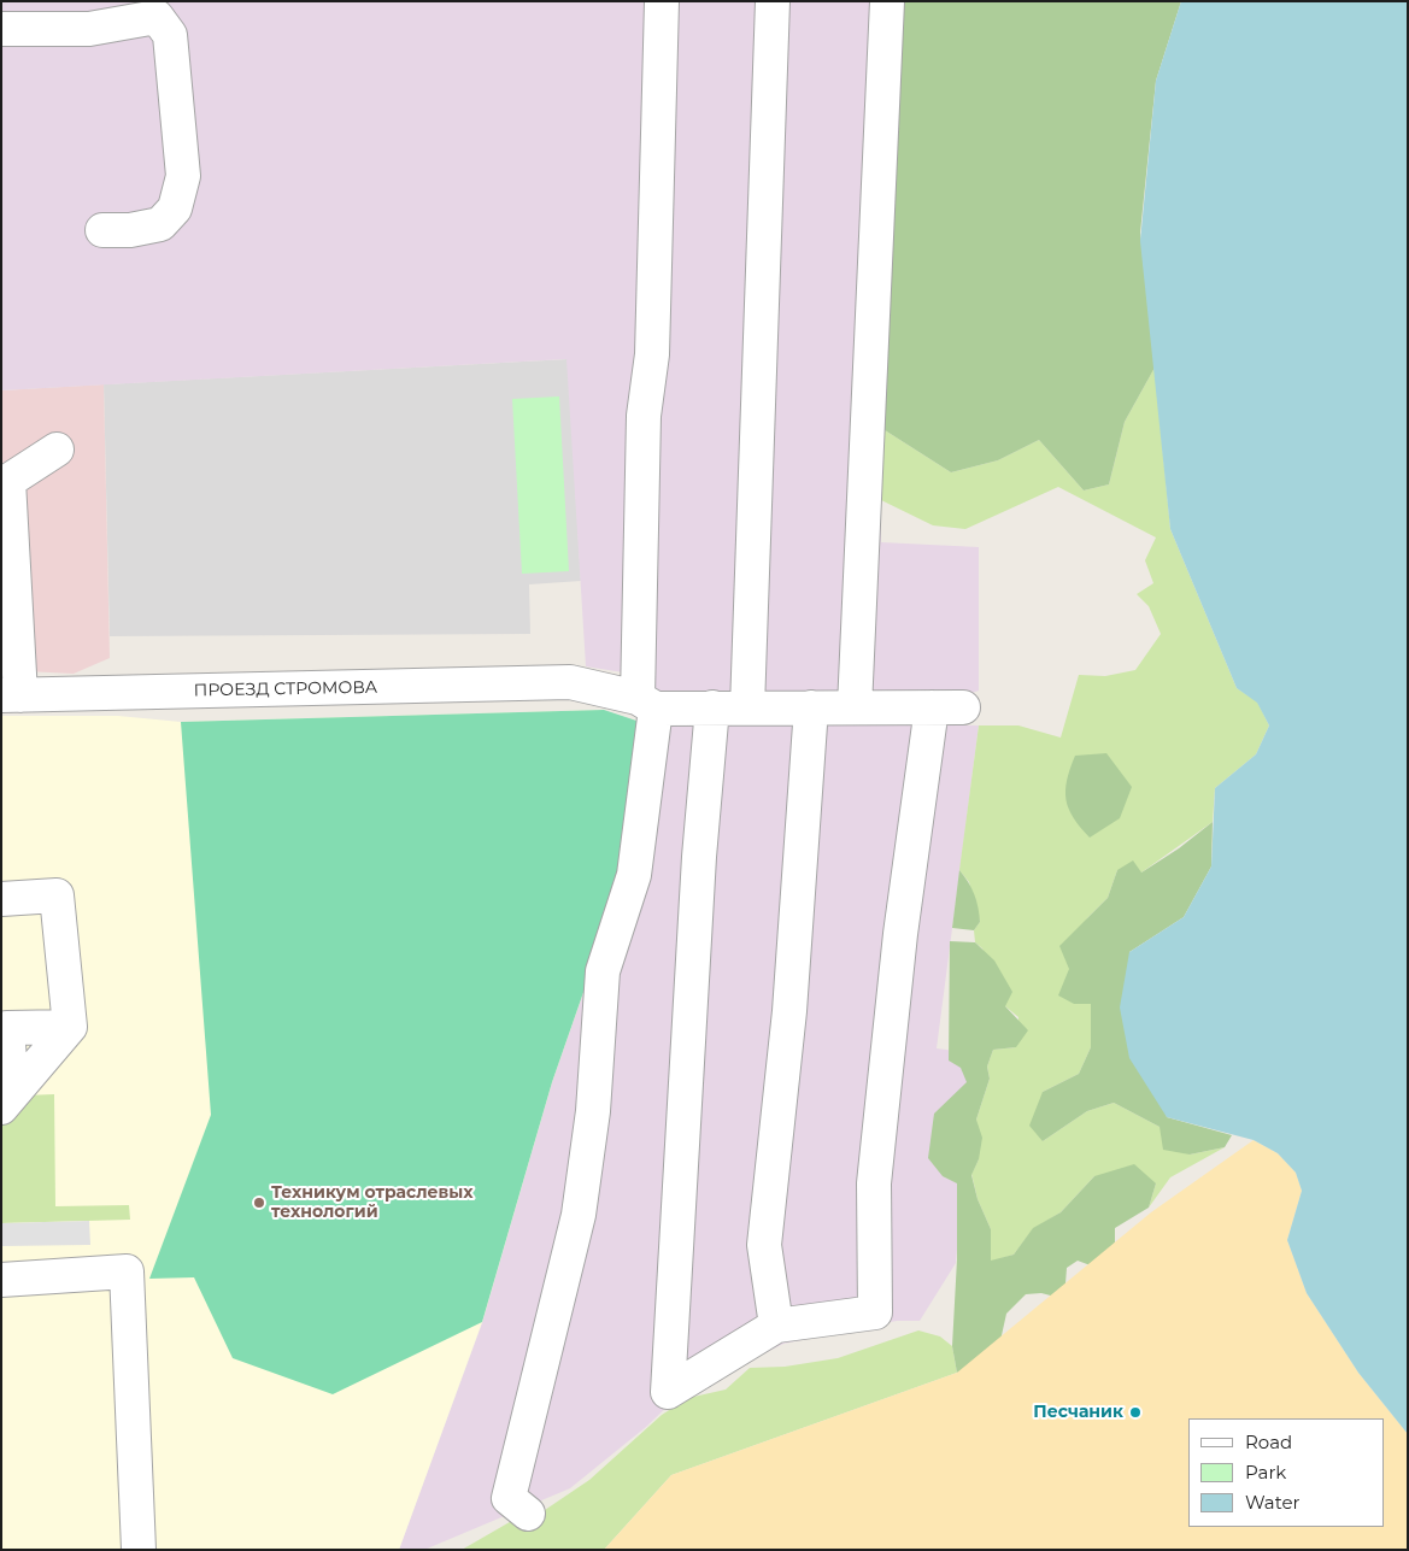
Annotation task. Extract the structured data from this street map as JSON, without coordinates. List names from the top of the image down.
{
  "streets": {
    "street": ["ПРОЕЗД СТРОМОВА"]
  },
  "places": ["Техникум отраслевых технологий", "Песчаник"],
  "legend": ["Road", "Park", "Water"]
}
